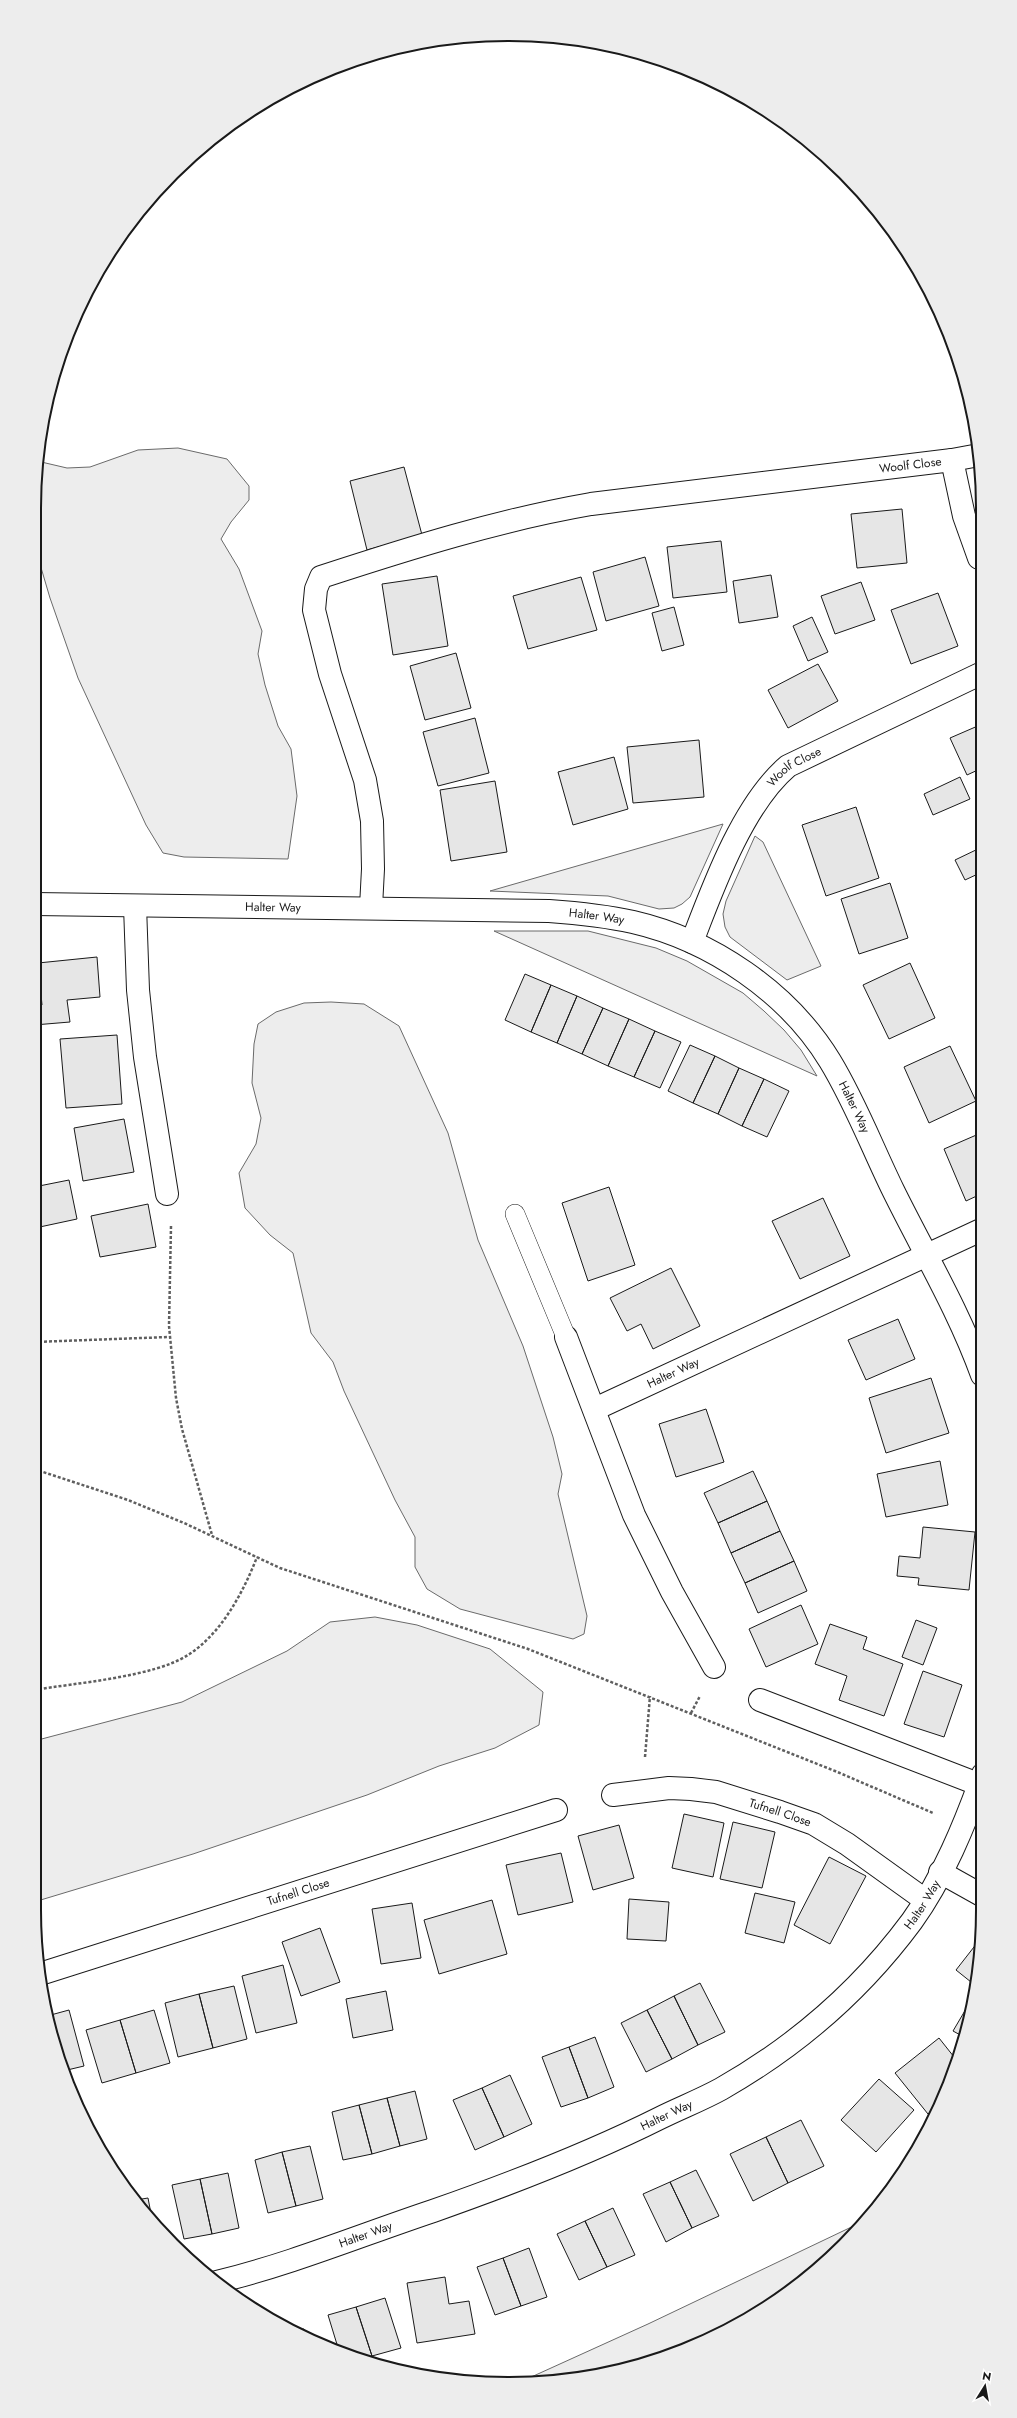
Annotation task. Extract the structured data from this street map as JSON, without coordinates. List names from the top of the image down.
{
  "streets": {
    "street": ["Woolf Close", "Halter Way", "Tufnell Close"]
  },
  "crossings": [
    ["Woolf Close", "Halter Way"],
    ["Halter Way", "Tufnell Close"]
  ],
  "north": "top"
}
